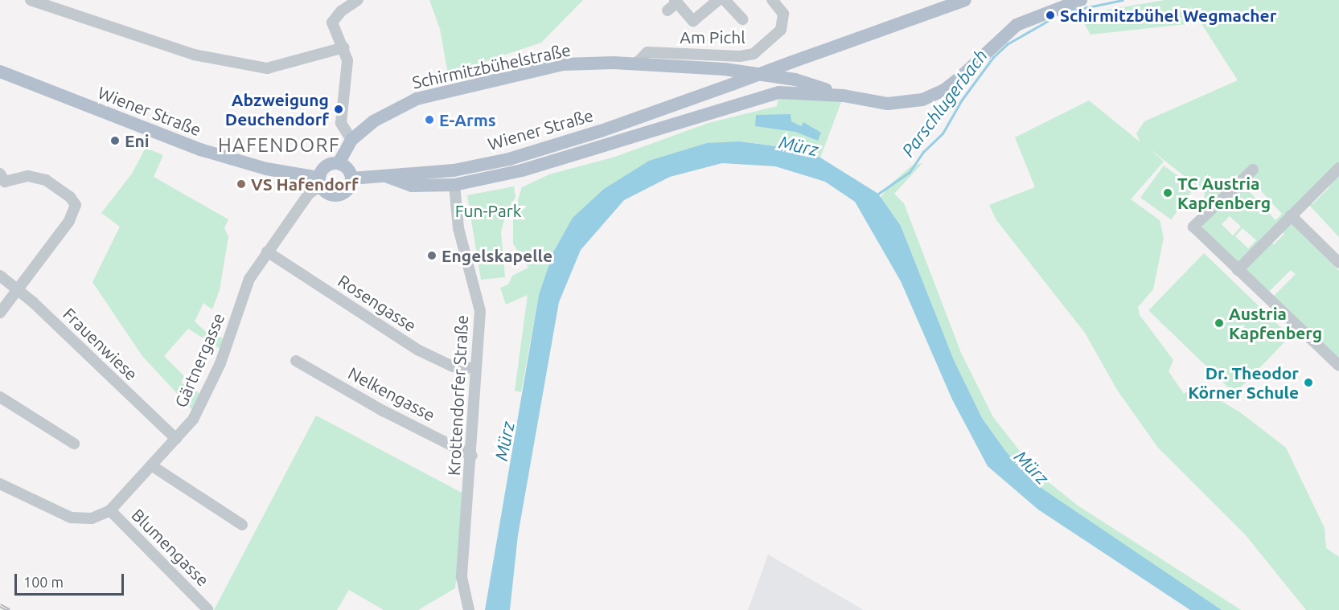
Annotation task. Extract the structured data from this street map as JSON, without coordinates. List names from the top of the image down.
{
  "streets": {
    "main road": ["Schirmitzbühelstraße", "Wiener Straße"],
    "street": [
      "Am Pichl",
      "Rosengasse",
      "Frauenwiese",
      "Gärtnergasse",
      "Nelkengasse",
      "Krottendorfer Straße",
      "Blumengasse"
    ]
  },
  "crossings": [
    ["Am Pichl", "Schirmitzbühelstraße"],
    ["Wiener Straße", "Gärtnergasse"],
    ["Rosengasse", "Gärtnergasse"],
    ["Rosengasse", "Krottendorfer Straße"],
    ["Frauenwiese", "Gärtnergasse"],
    ["Gärtnergasse", "Blumengasse"],
    ["Nelkengasse", "Krottendorfer Straße"]
  ],
  "districts": ["HAFENDORF"],
  "water": ["Parschlugerbach", "Mürz"],
  "parks": ["Fun-Park"],
  "places": [
    "Schirmitzbühel Wegmacher",
    "Abzweigung Deuchendorf",
    "E-Arms",
    "Eni",
    "VS Hafendorf",
    "TC Austria Kapfenberg",
    "Engelskapelle",
    "Austria Kapfenberg",
    "Dr. Theodor Körner Schule"
  ],
  "scale_bar": "100 m"
}
